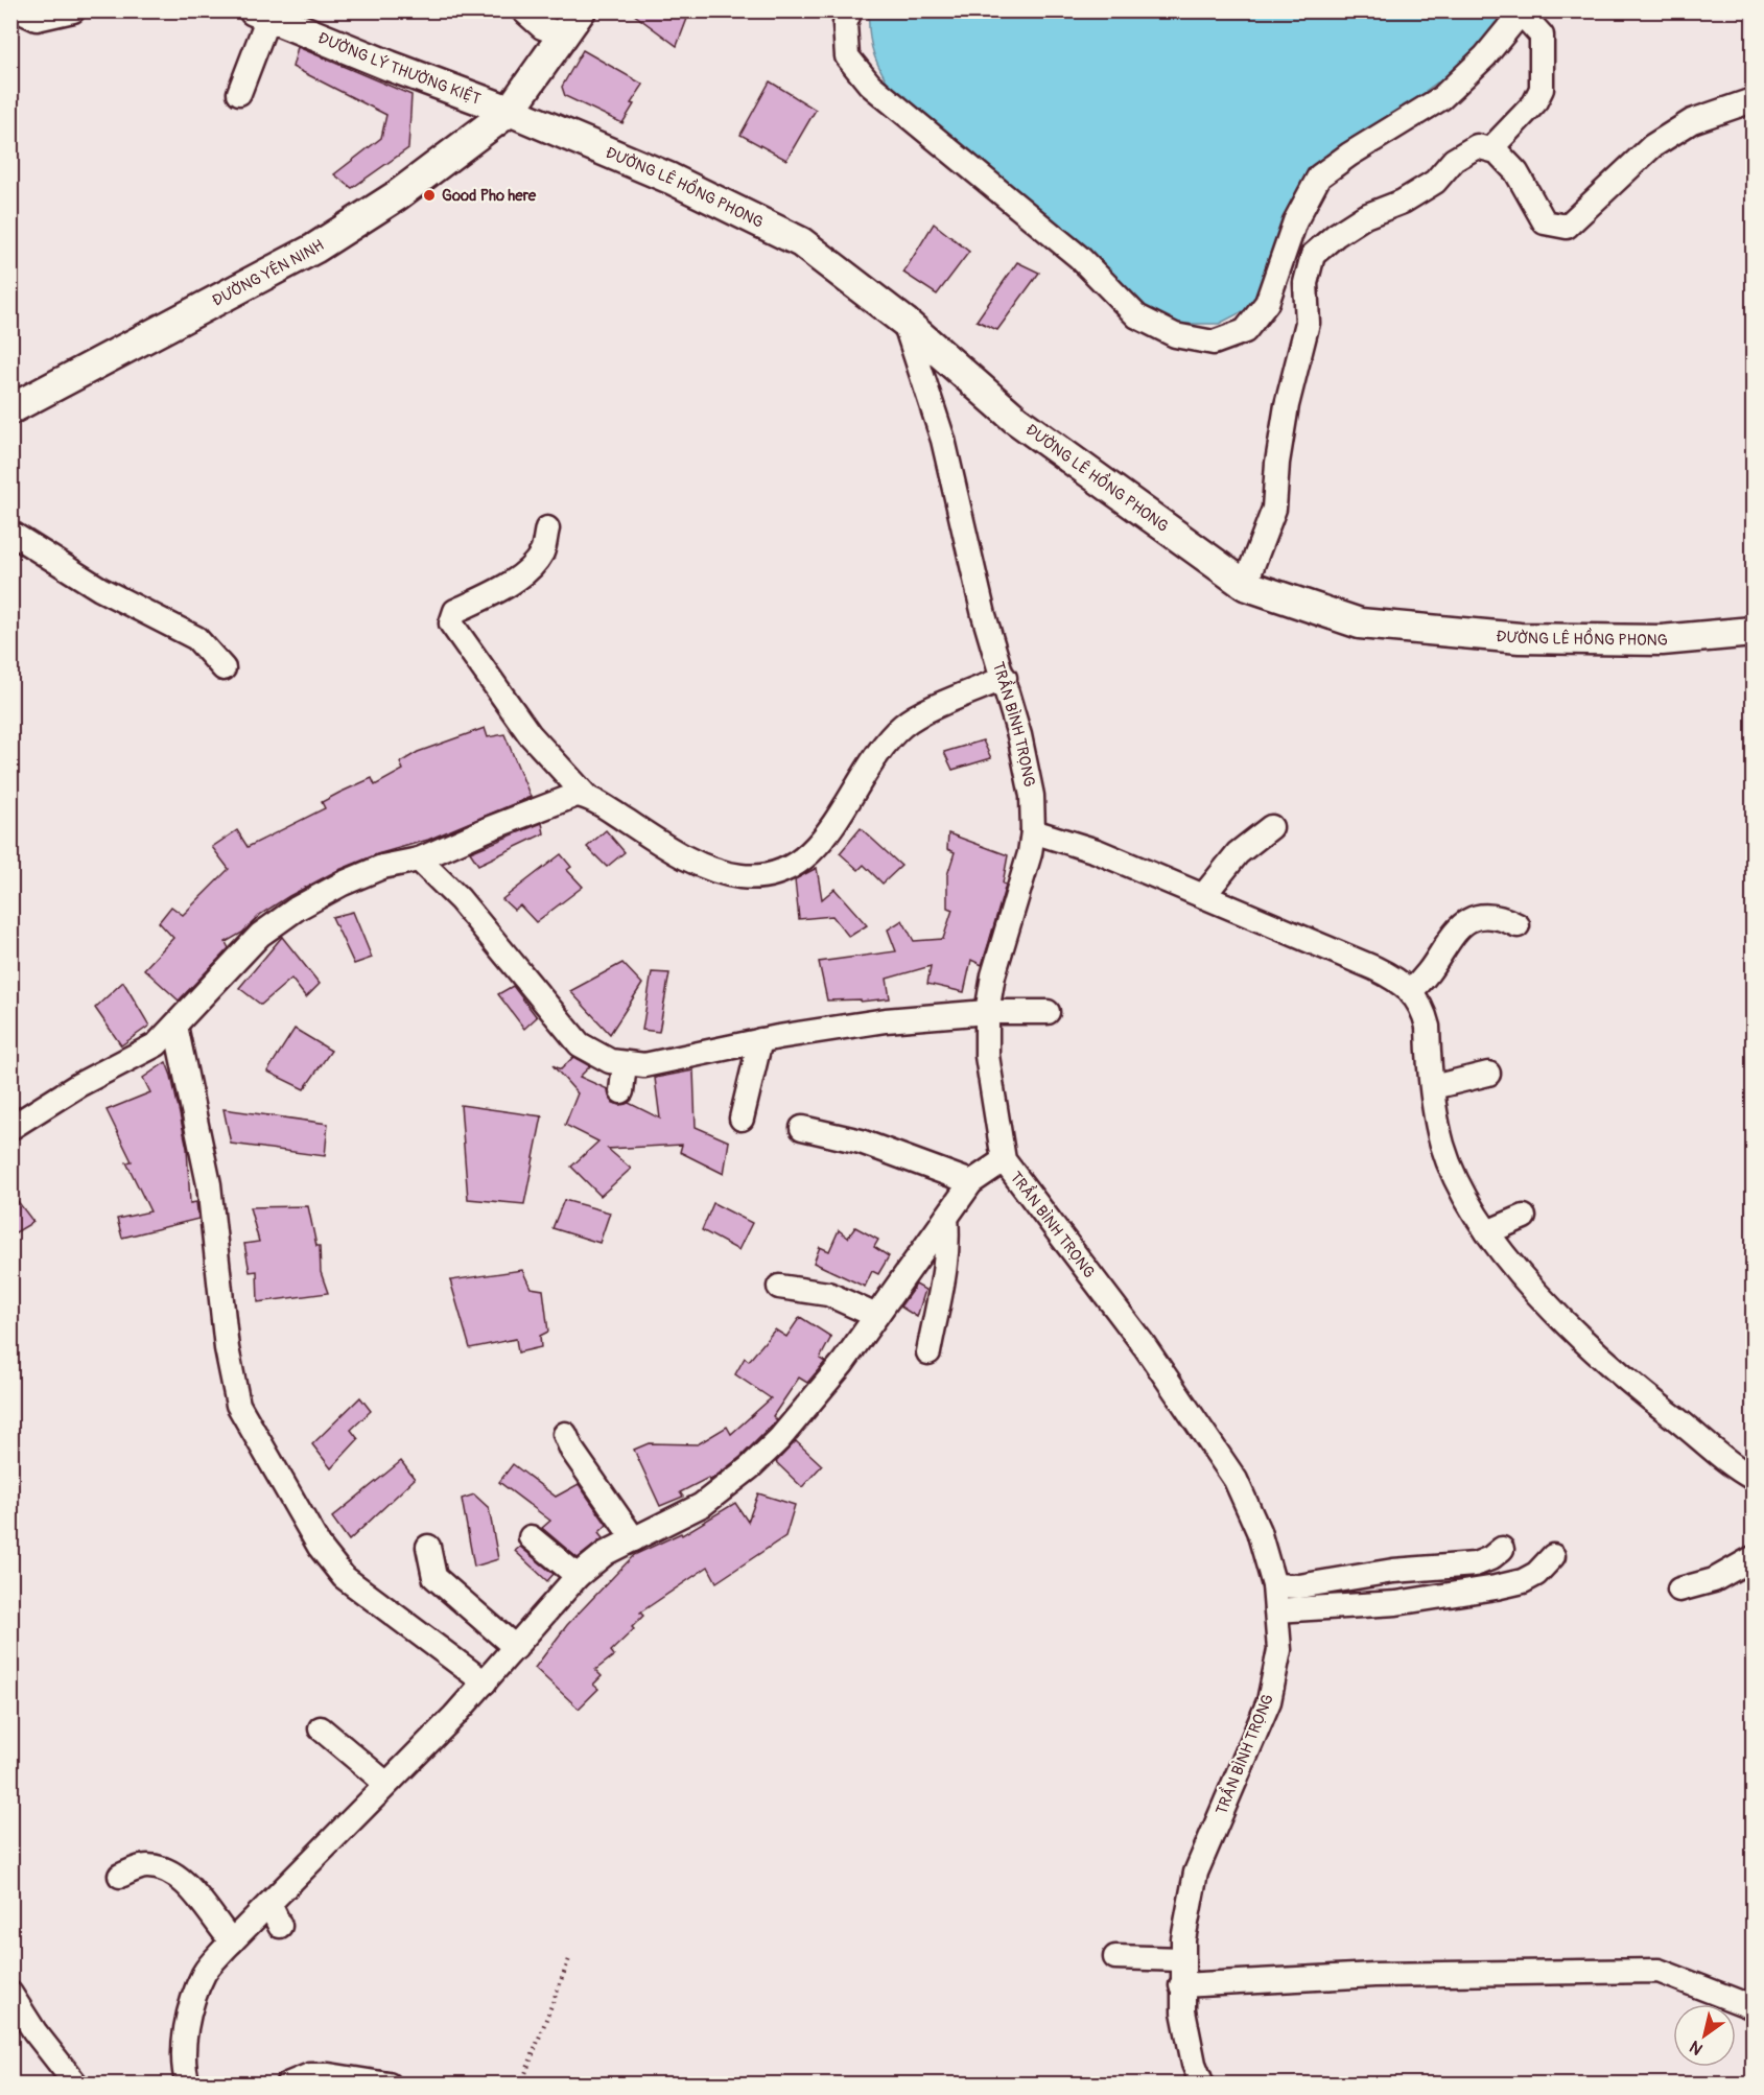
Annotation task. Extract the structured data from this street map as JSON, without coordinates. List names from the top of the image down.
{
  "streets": {
    "main road": ["ĐƯỜNG LÝ THƯỜNG KIỆT", "ĐƯỜNG LÊ HỒNG PHONG", "ĐƯỜNG YÊN NINH"],
    "street": ["TRẦN BÌNH TRỌNG"]
  },
  "crossings": [
    ["ĐƯỜNG LÝ THƯỜNG KIỆT", "ĐƯỜNG LÊ HỒNG PHONG"],
    ["ĐƯỜNG LÝ THƯỜNG KIỆT", "ĐƯỜNG YÊN NINH"],
    ["ĐƯỜNG LÊ HỒNG PHONG", "ĐƯỜNG YÊN NINH"],
    ["ĐƯỜNG LÊ HỒNG PHONG", "TRẦN BÌNH TRỌNG"]
  ],
  "places": ["Good Pho here"],
  "north": "bottom left"
}
